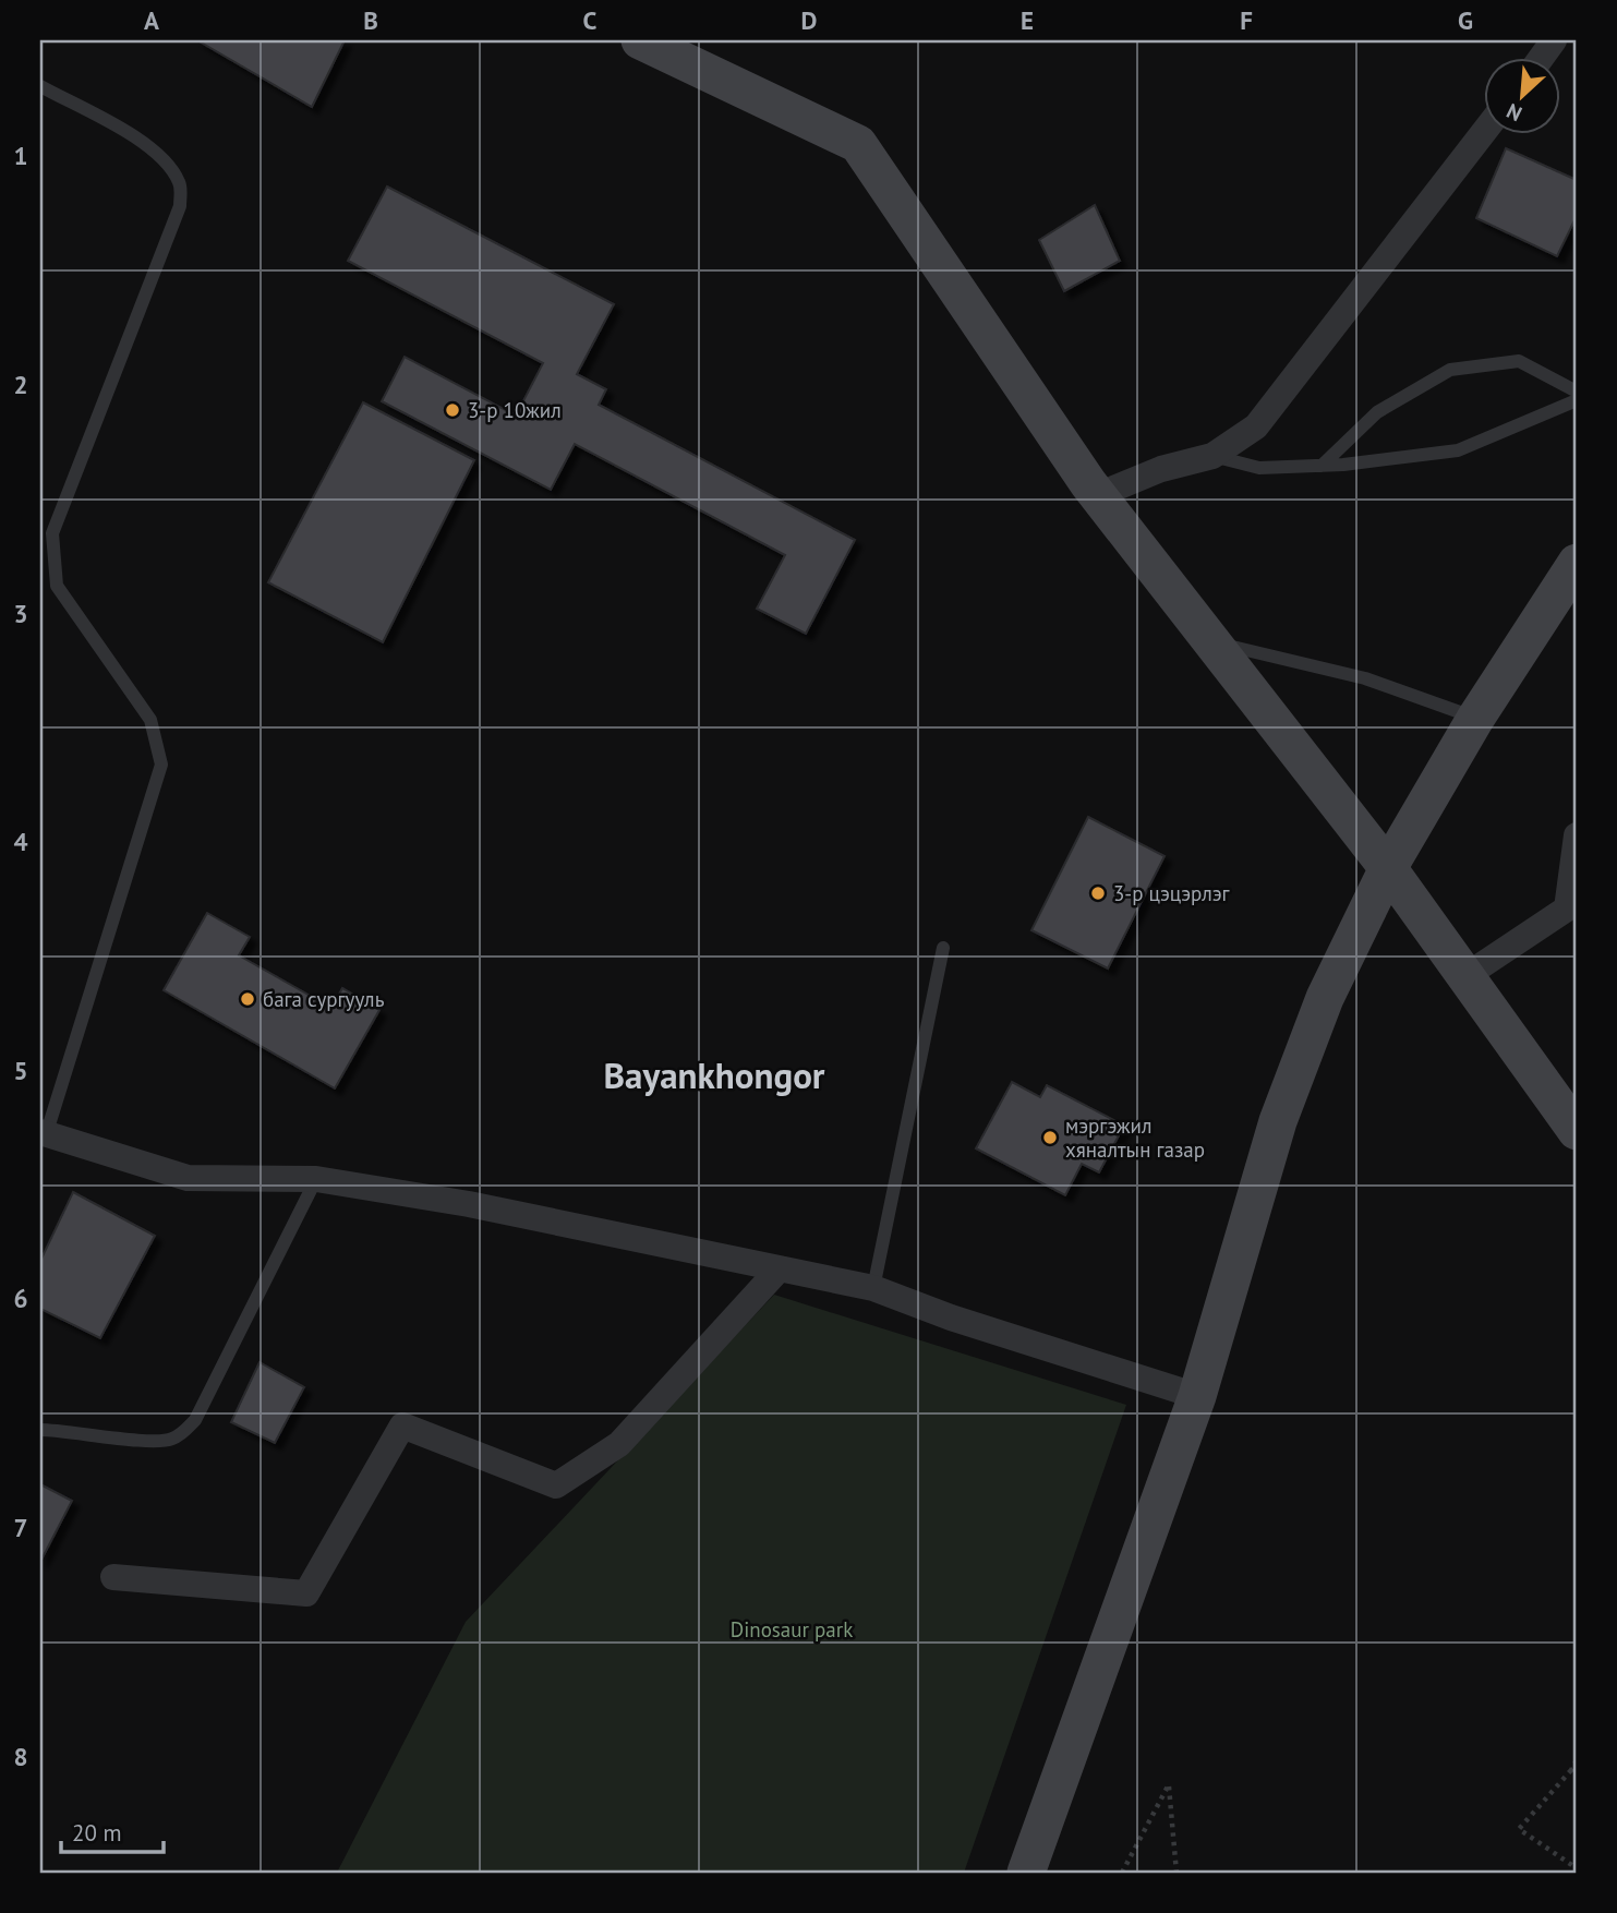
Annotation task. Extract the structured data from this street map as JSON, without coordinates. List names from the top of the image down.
{
  "districts": ["Bayankhongor"],
  "parks": ["Dinosaur park"],
  "places": [
    "3-р 10жил",
    "3-р цэцэрлэг",
    "бага сургууль",
    "мэргэжил хяналтын газар"
  ],
  "scale_bar": "20 m",
  "north": "bottom left",
  "grid": {
    "columns": [
      "A",
      "B",
      "C",
      "D",
      "E",
      "F",
      "G"
    ],
    "rows": [
      "1",
      "2",
      "3",
      "4",
      "5",
      "6",
      "7",
      "8"
    ]
  }
}
